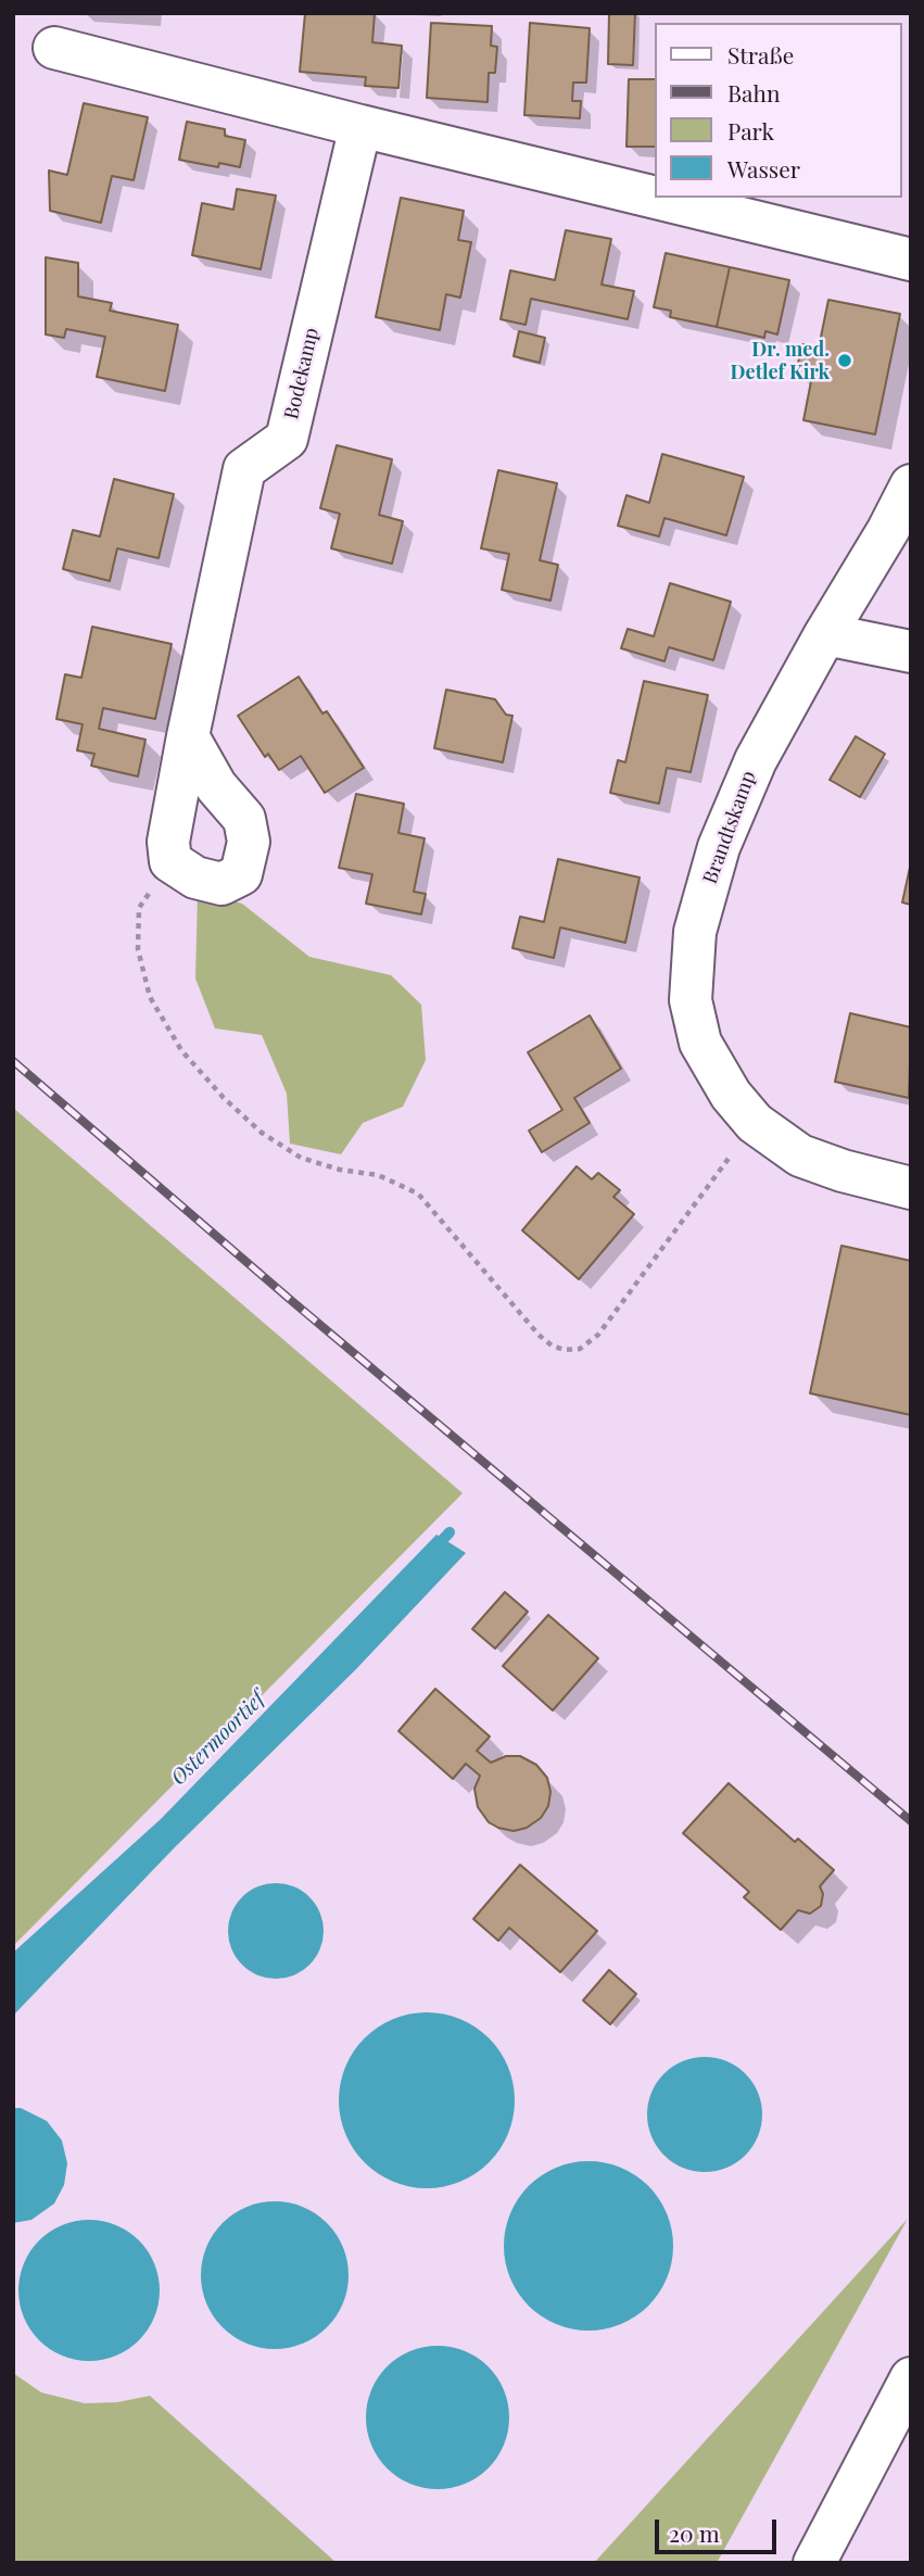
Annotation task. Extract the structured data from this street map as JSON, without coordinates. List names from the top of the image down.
{
  "streets": {
    "street": ["Bodekamp", "Brandtskamp"]
  },
  "water": ["Ostermoortief"],
  "places": ["Dr. med. Detlef Kirk"],
  "legend": [
    "Straße",
    "Bahn",
    "Park",
    "Wasser"
  ],
  "scale_bar": "20 m"
}
